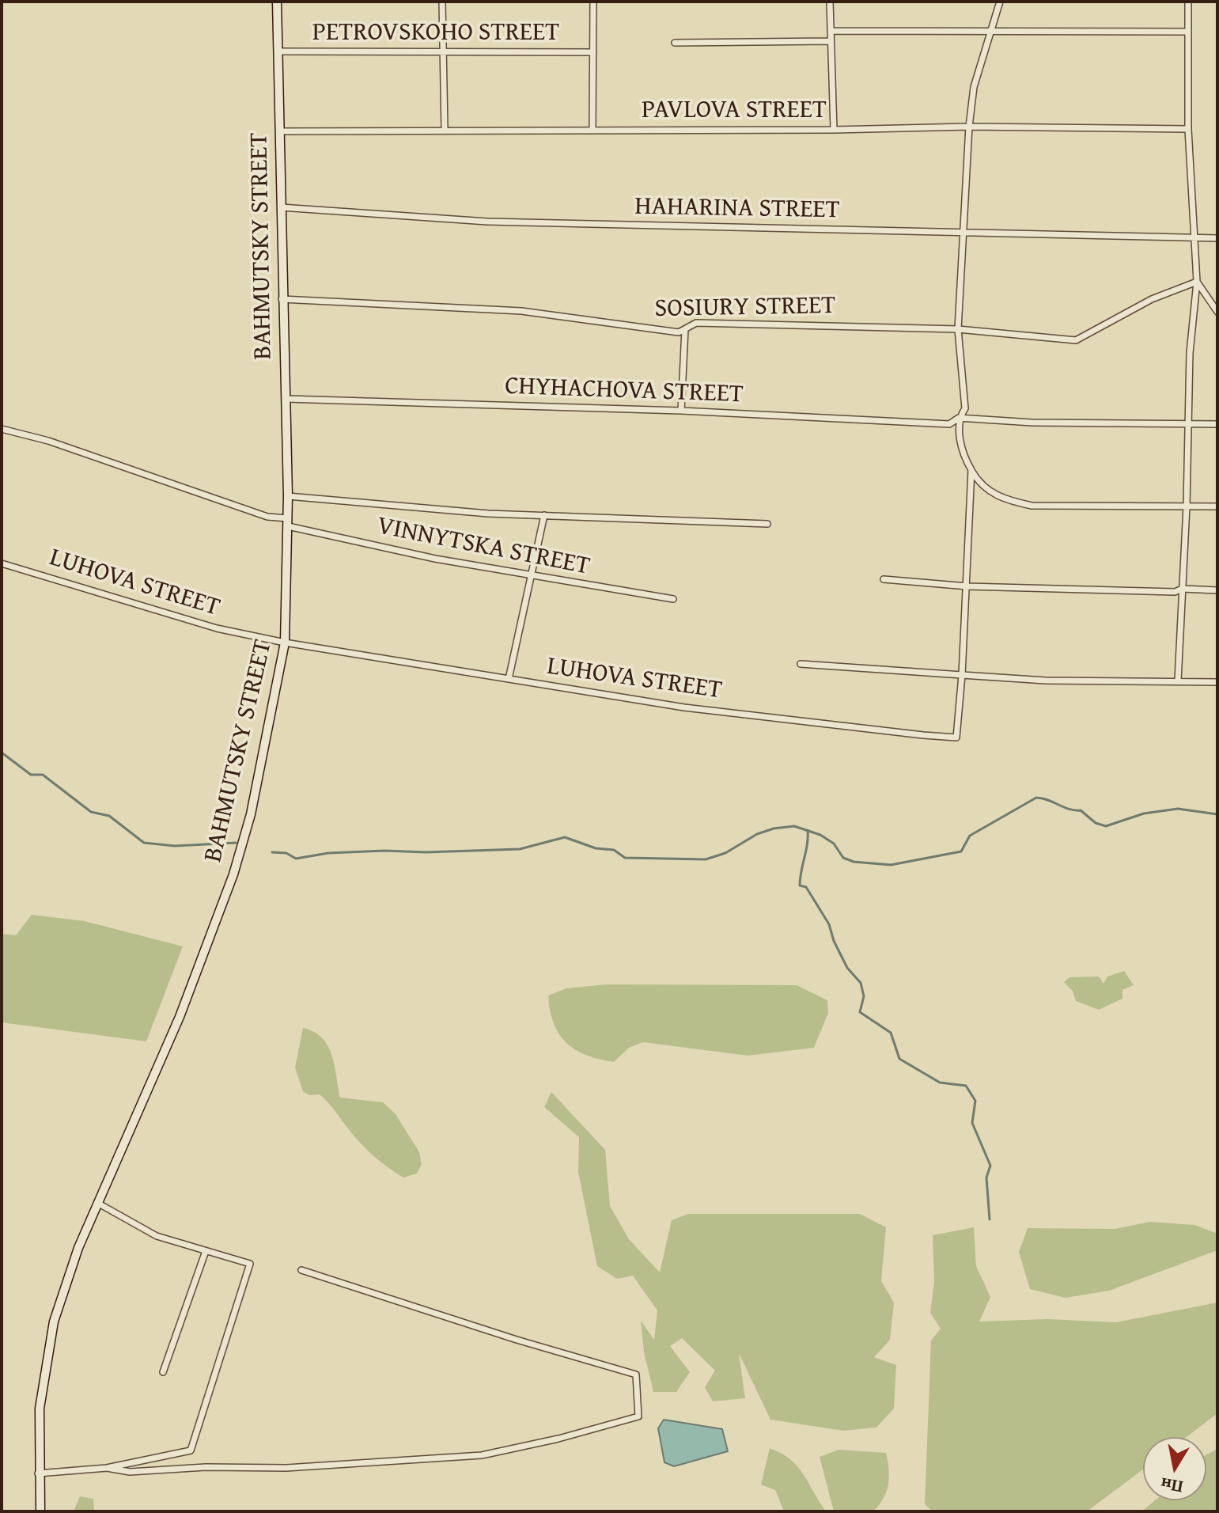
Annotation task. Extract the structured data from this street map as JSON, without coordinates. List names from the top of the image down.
{
  "streets": {
    "main road": ["BAHMUTSKY STREET"],
    "street": [
      "PETROVSKOHO STREET",
      "PAVLOVA STREET",
      "HAHARINA STREET",
      "SOSIURY STREET",
      "CHYHACHOVA STREET",
      "VINNYTSKA STREET",
      "LUHOVA STREET"
    ]
  },
  "crossings": [
    ["PETROVSKOHO STREET", "BAHMUTSKY STREET"],
    ["PAVLOVA STREET", "BAHMUTSKY STREET"],
    ["HAHARINA STREET", "BAHMUTSKY STREET"],
    ["BAHMUTSKY STREET", "SOSIURY STREET"],
    ["BAHMUTSKY STREET", "CHYHACHOVA STREET"],
    ["BAHMUTSKY STREET", "VINNYTSKA STREET"],
    ["BAHMUTSKY STREET", "LUHOVA STREET"]
  ],
  "north": "bottom"
}
